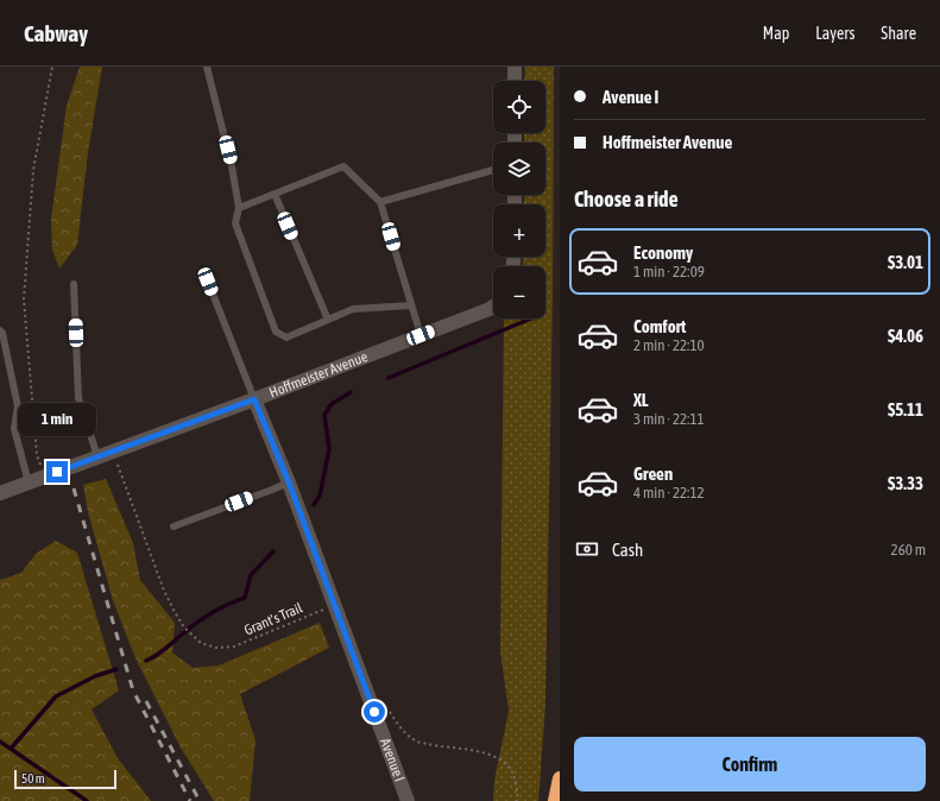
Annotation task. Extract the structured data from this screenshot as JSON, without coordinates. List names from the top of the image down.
{
  "streets": {
    "street": ["Hoffmeister Avenue", "Avenue I"],
    "path": ["Grant's Trail"]
  },
  "crossings": [
    ["Hoffmeister Avenue", "Avenue I"],
    ["Grant's Trail", "Avenue I"]
  ],
  "scale_bar": "50 m",
  "page": {
    "header": "Cabway",
    "nav": ["Map", "Layers", "Share"],
    "banner": ["Avenue I", "Hoffmeister Avenue"],
    "map_buttons": ["+", "−"],
    "heading": "Choose a ride",
    "list": [
      {
        "name": "Economy",
        "note": "1 min · 22:09",
        "value": "$3.01"
      },
      {
        "name": "Comfort",
        "note": "2 min · 22:10",
        "value": "$4.06"
      },
      {
        "name": "XL",
        "note": "3 min · 22:11",
        "value": "$5.11"
      },
      {
        "name": "Green",
        "note": "4 min · 22:12",
        "value": "$3.33"
      }
    ],
    "bubble": "1 min",
    "pay": ["Cash", "260 m"],
    "buttons": "Confirm",
    "scale": "50 m"
  }
}
